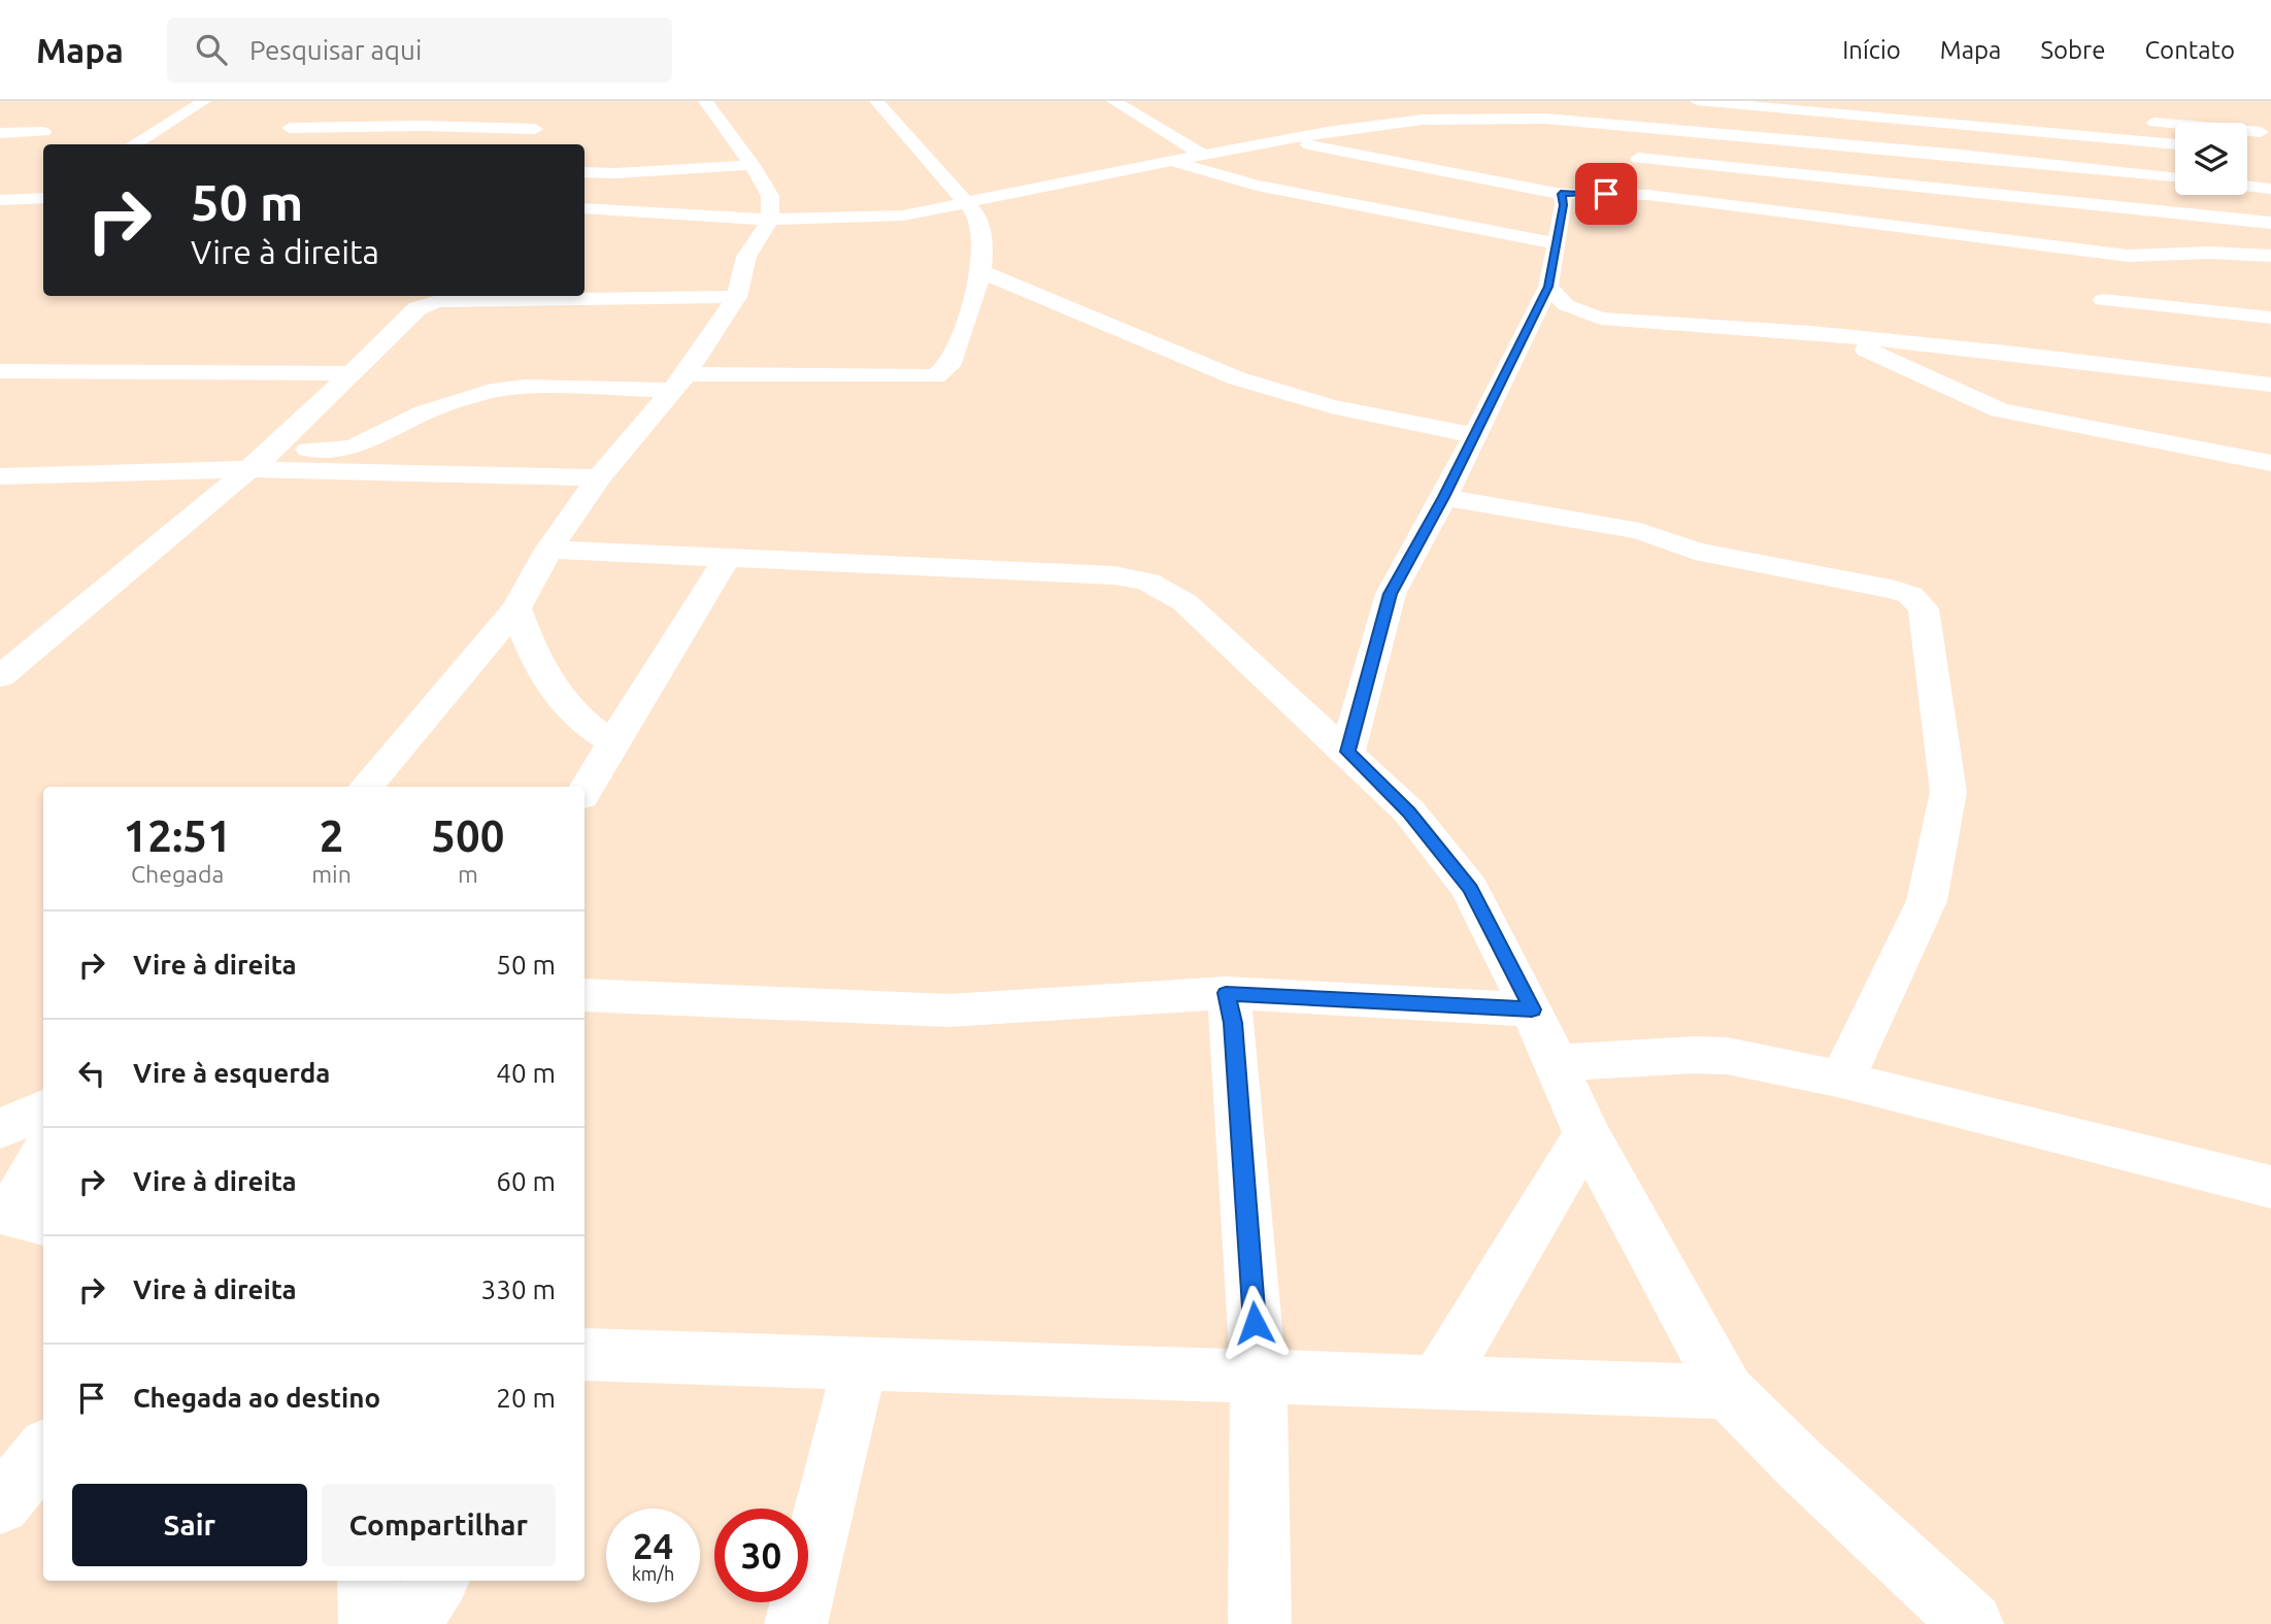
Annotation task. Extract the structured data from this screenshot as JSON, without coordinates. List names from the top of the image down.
{
  "page": {
    "header": "Mapa",
    "search": "Pesquisar aqui",
    "nav": [
      "Início",
      "Mapa",
      "Sobre",
      "Contato"
    ],
    "turn": ["50 m", "Vire à direita"],
    "eta": [
      "12:51",
      "Chegada",
      "2",
      "min",
      "500",
      "m"
    ],
    "list": [
      {
        "name": "Vire à direita",
        "value": "50 m"
      },
      {
        "name": "Vire à esquerda",
        "value": "40 m"
      },
      {
        "name": "Vire à direita",
        "value": "60 m"
      },
      {
        "name": "Vire à direita",
        "value": "330 m"
      },
      {
        "name": "Chegada ao destino",
        "value": "20 m"
      }
    ],
    "buttons": ["Sair", "Compartilhar"],
    "speed": "24 km/h",
    "limit": "30"
  }
}
